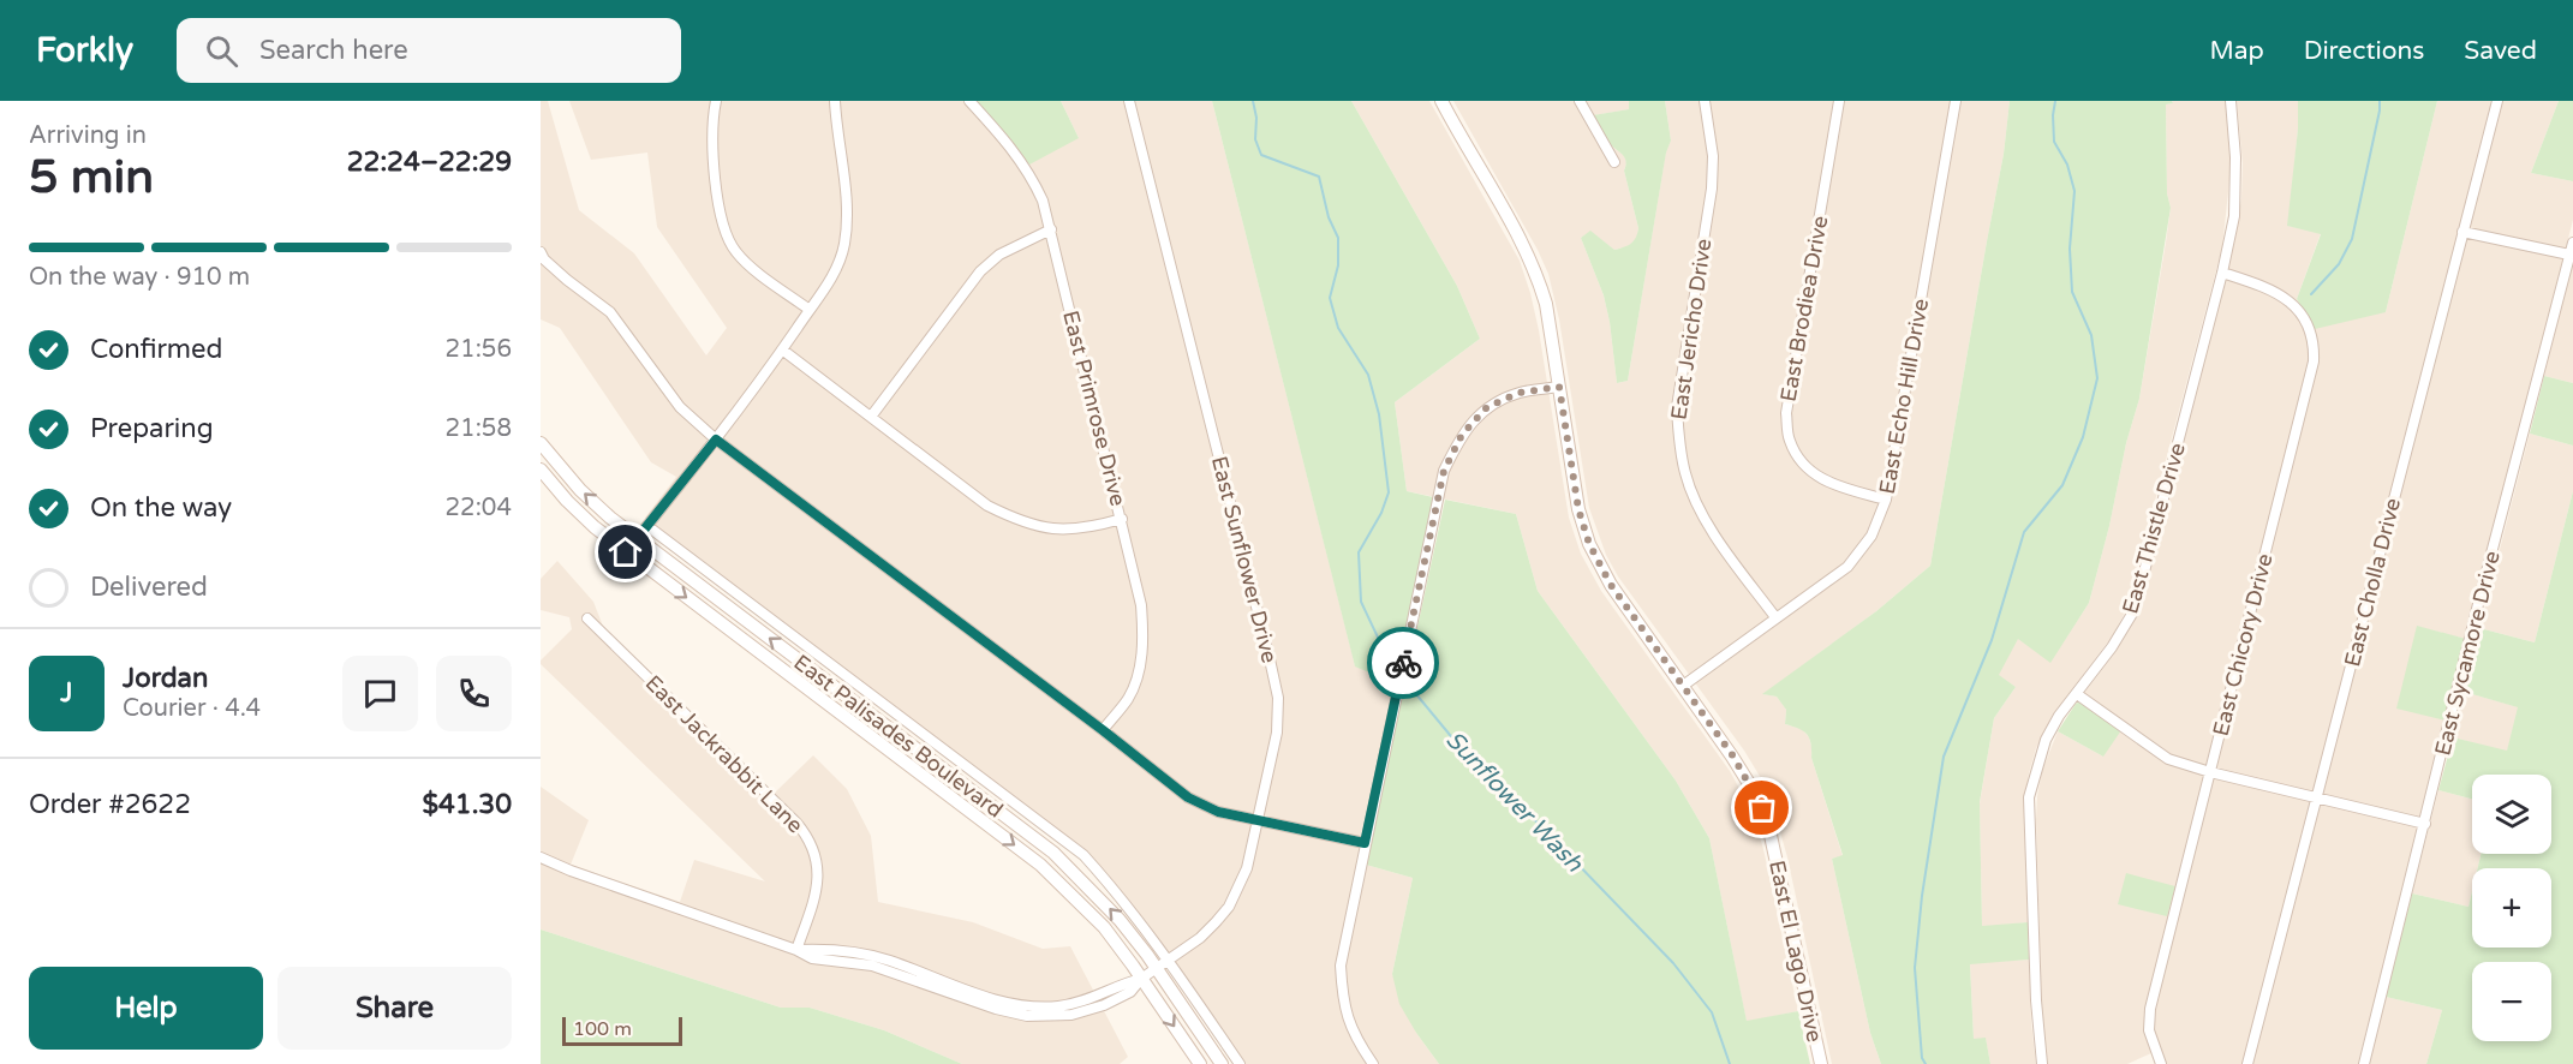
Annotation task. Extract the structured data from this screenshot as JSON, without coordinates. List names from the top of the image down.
{
  "streets": {
    "street": [
      "East Brodiea Drive",
      "East Jericho Drive",
      "East Echo Hill Drive",
      "East Primrose Drive",
      "East Thistle Drive",
      "East Sunflower Drive",
      "East Cholla Drive",
      "East Chicory Drive",
      "East Sycamore Drive",
      "East Palisades Boulevard",
      "East Jackrabbit Lane",
      "East El Lago Drive"
    ]
  },
  "crossings": [
    ["East Brodiea Drive", "East Echo Hill Drive"],
    ["East Jericho Drive", "East Echo Hill Drive"],
    ["East Echo Hill Drive", "East El Lago Drive"],
    ["East Thistle Drive", "East Chicory Drive"],
    ["East Sunflower Drive", "East Palisades Boulevard"],
    ["East Sunflower Drive", "East Jackrabbit Lane"]
  ],
  "water": ["Sunflower Wash"],
  "scale_bar": "100 m",
  "page": {
    "header": "Forkly",
    "search": "Search here",
    "nav": ["Map", "Directions", "Saved"],
    "heading": ["5 min", "Arriving in", "22:24–22:29"],
    "panel": [
      "Jordan",
      "Courier · 4.4",
      "Order #2622",
      "$41.30"
    ],
    "bar": "On the way · 910 m",
    "list": [
      ["Confirmed", "21:56"],
      ["Preparing", "21:58"],
      ["On the way", "22:04"],
      "Delivered"
    ],
    "round": "J",
    "map_buttons": ["+", "−"],
    "buttons": ["Help", "Share"],
    "scale": "100 m"
  }
}
